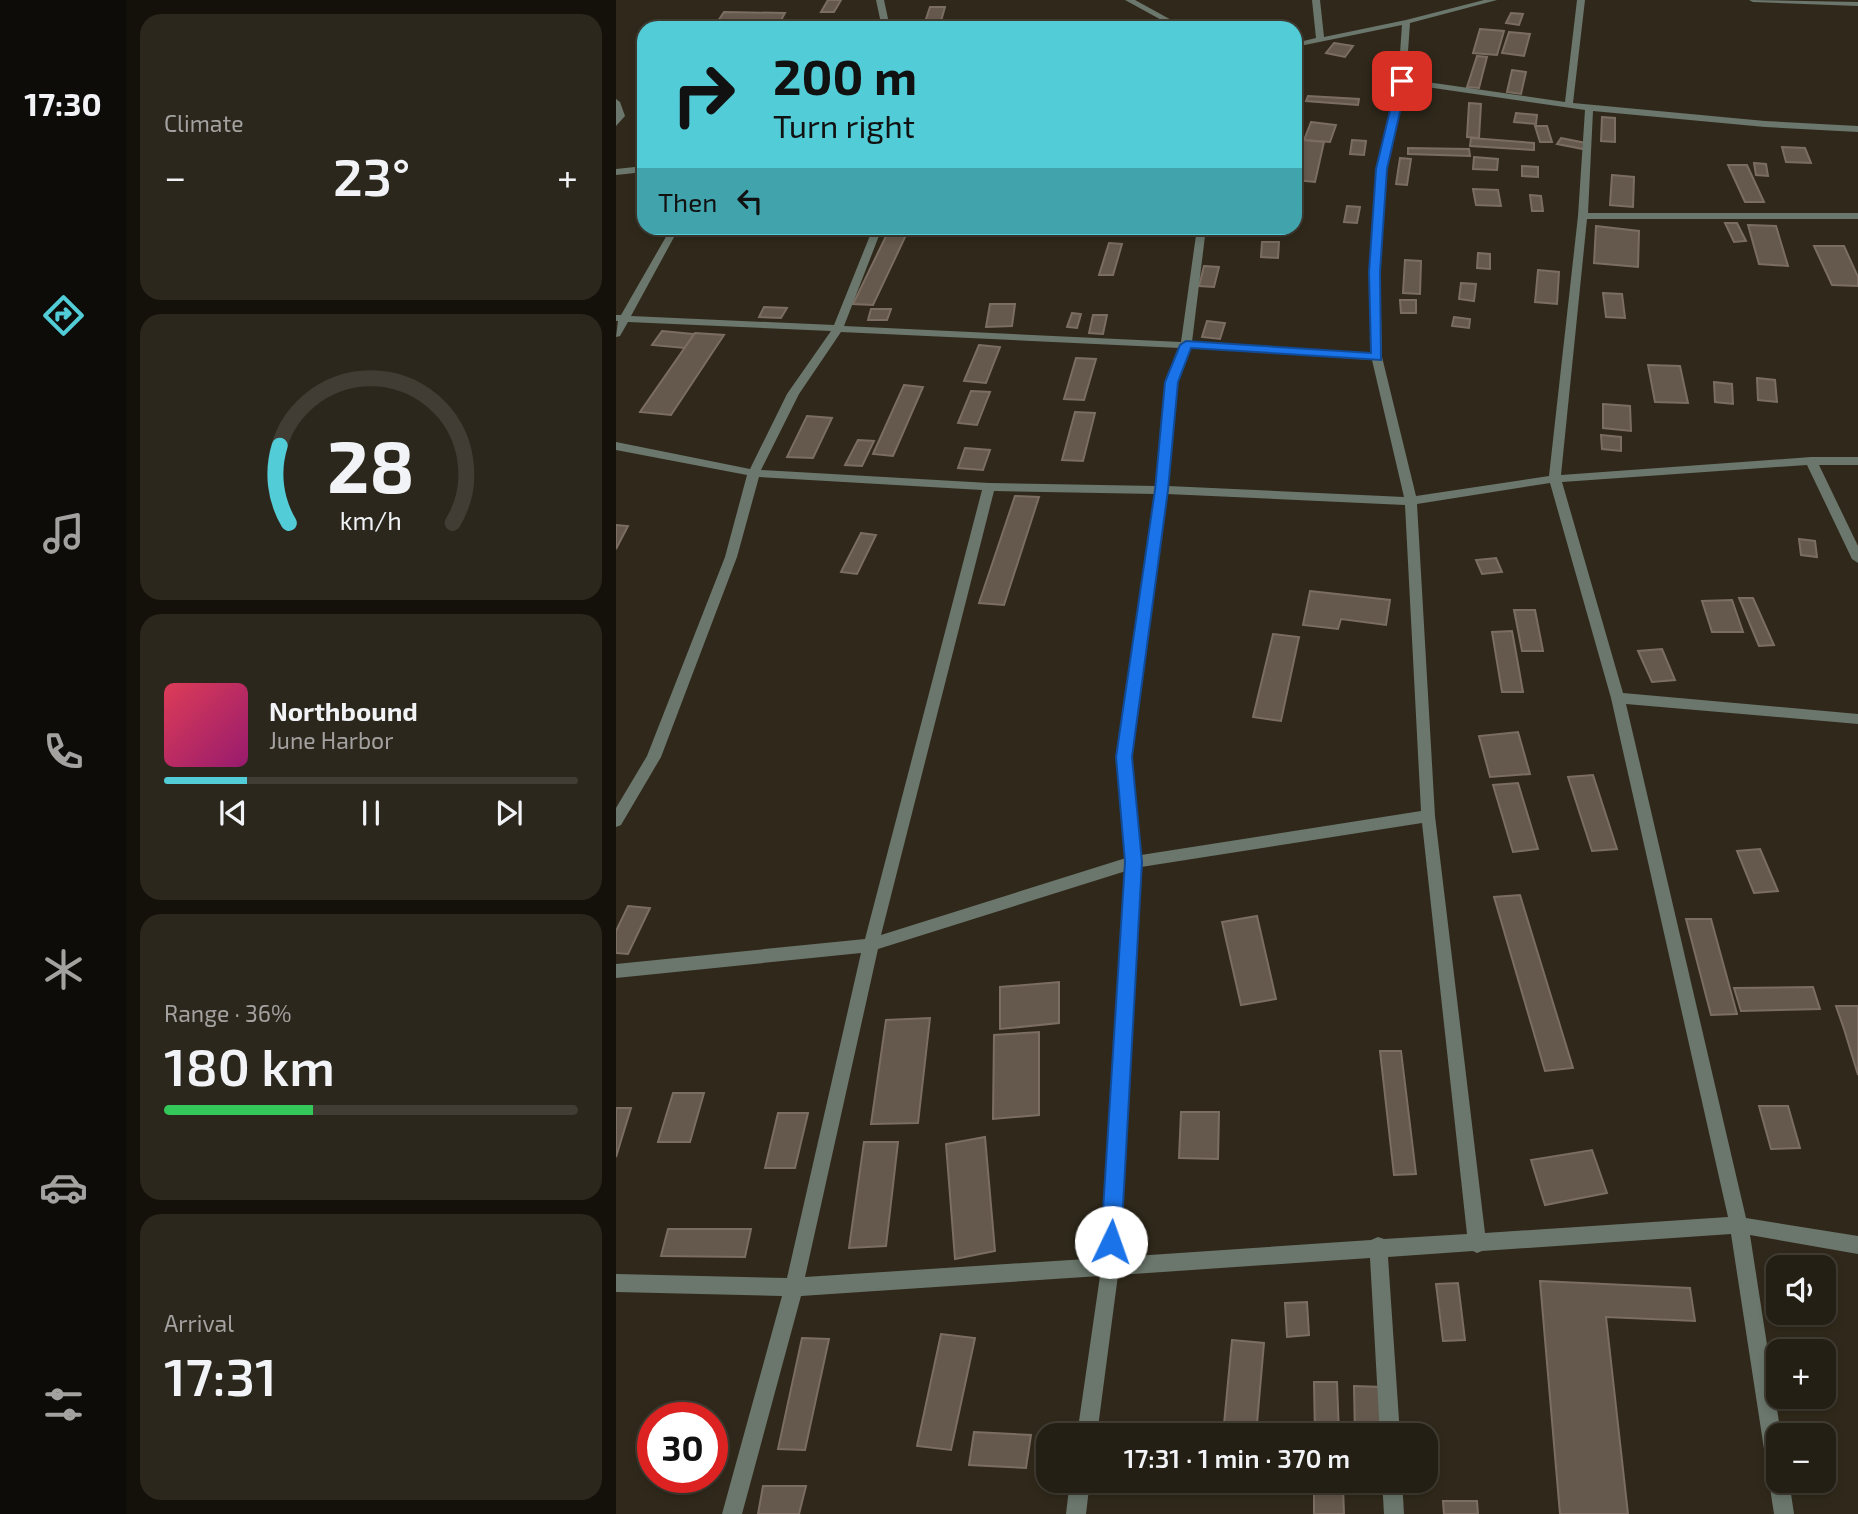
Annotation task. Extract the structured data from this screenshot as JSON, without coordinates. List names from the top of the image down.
{
  "page": {
    "tabs": "17:30",
    "tile": [
      "Climate",
      ["Range · 36%", "180 km"],
      ["Arrival", "17:31"]
    ],
    "turn": ["200 m", "Turn right"],
    "heat": ["−", "23°", "+"],
    "then": "Then",
    "song": ["Northbound", "June Harbor"],
    "map_buttons": ["+", "−"],
    "limit": "30",
    "trip": "17:31 · 1 min · 370 m",
    "gauge": ["28", "km/h"]
  }
}
